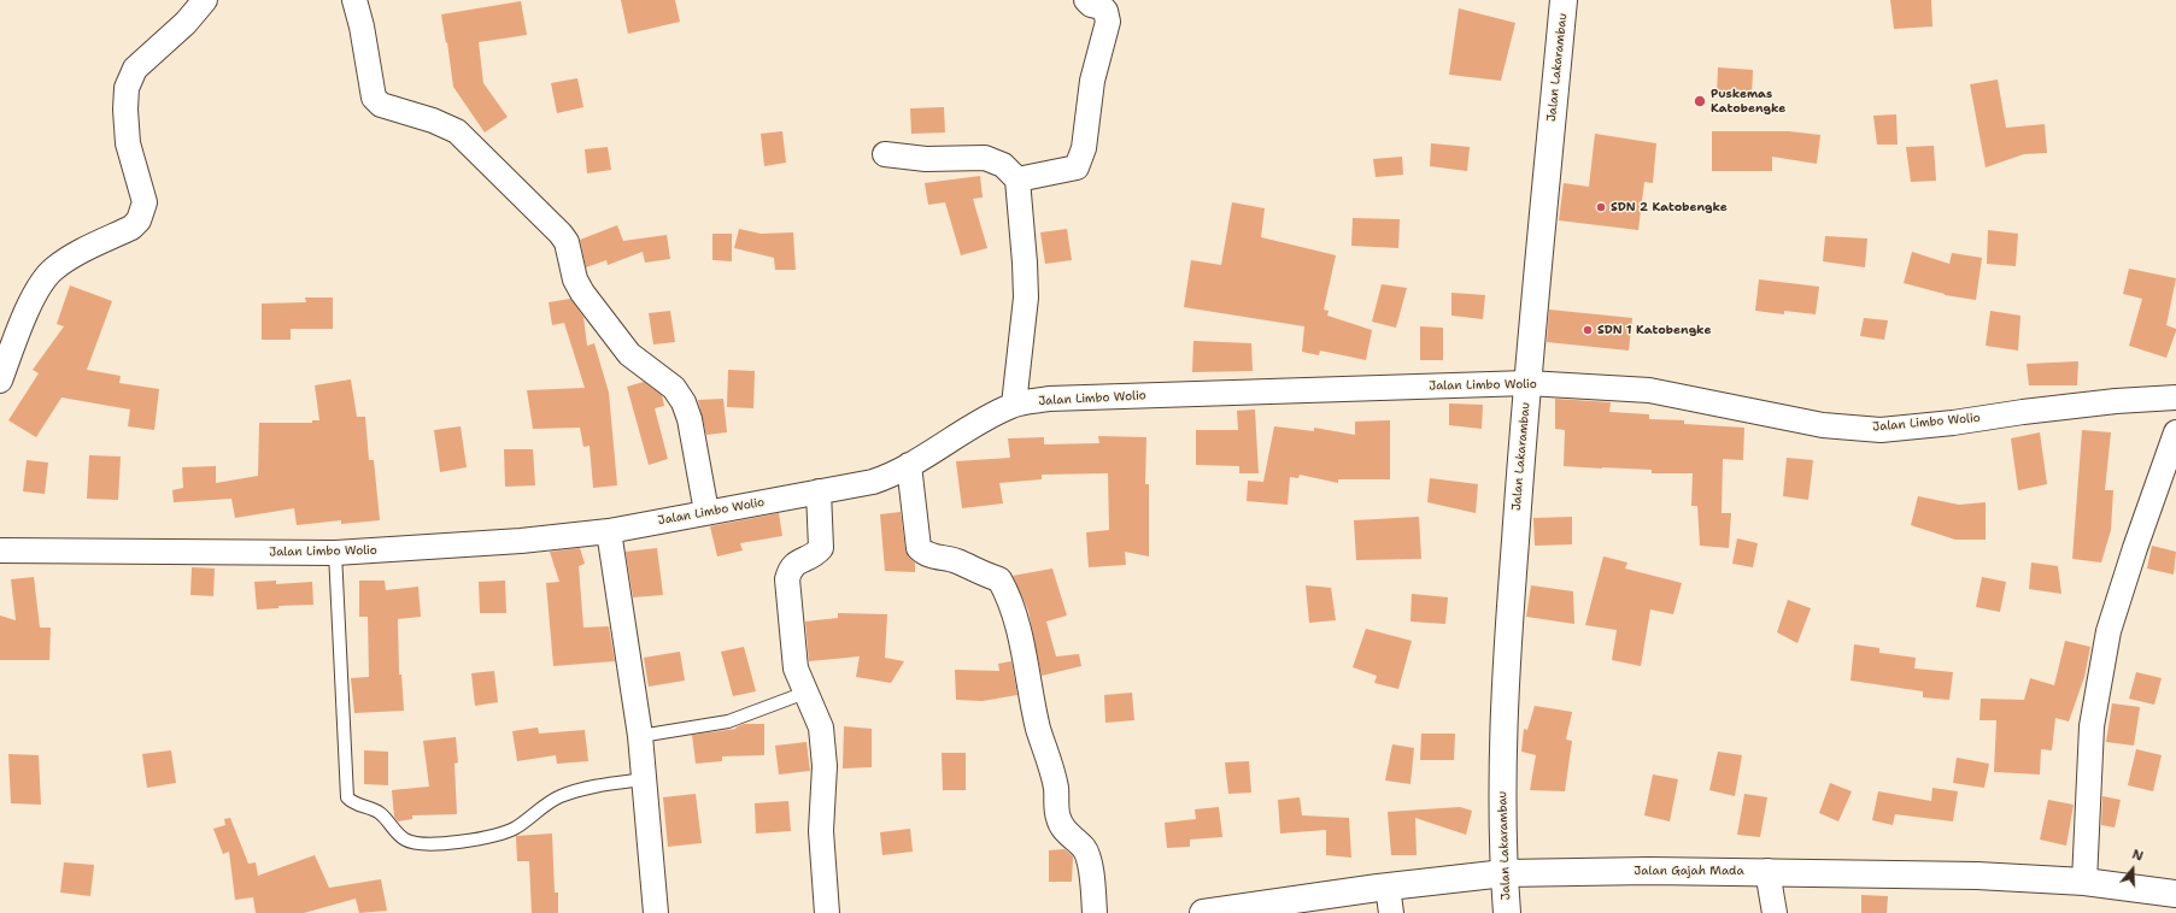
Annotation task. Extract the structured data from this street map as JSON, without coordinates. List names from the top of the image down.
{
  "streets": {
    "main road": ["Jalan Lakarambau", "Jalan Gajah Mada"],
    "street": ["Jalan Limbo Wolio"]
  },
  "crossings": [
    ["Jalan Lakarambau", "Jalan Limbo Wolio"],
    ["Jalan Lakarambau", "Jalan Gajah Mada"]
  ],
  "places": ["Puskemas Katobengke", "SDN 2 Katobengke", "SDN 1 Katobengke"],
  "north": "top"
}
